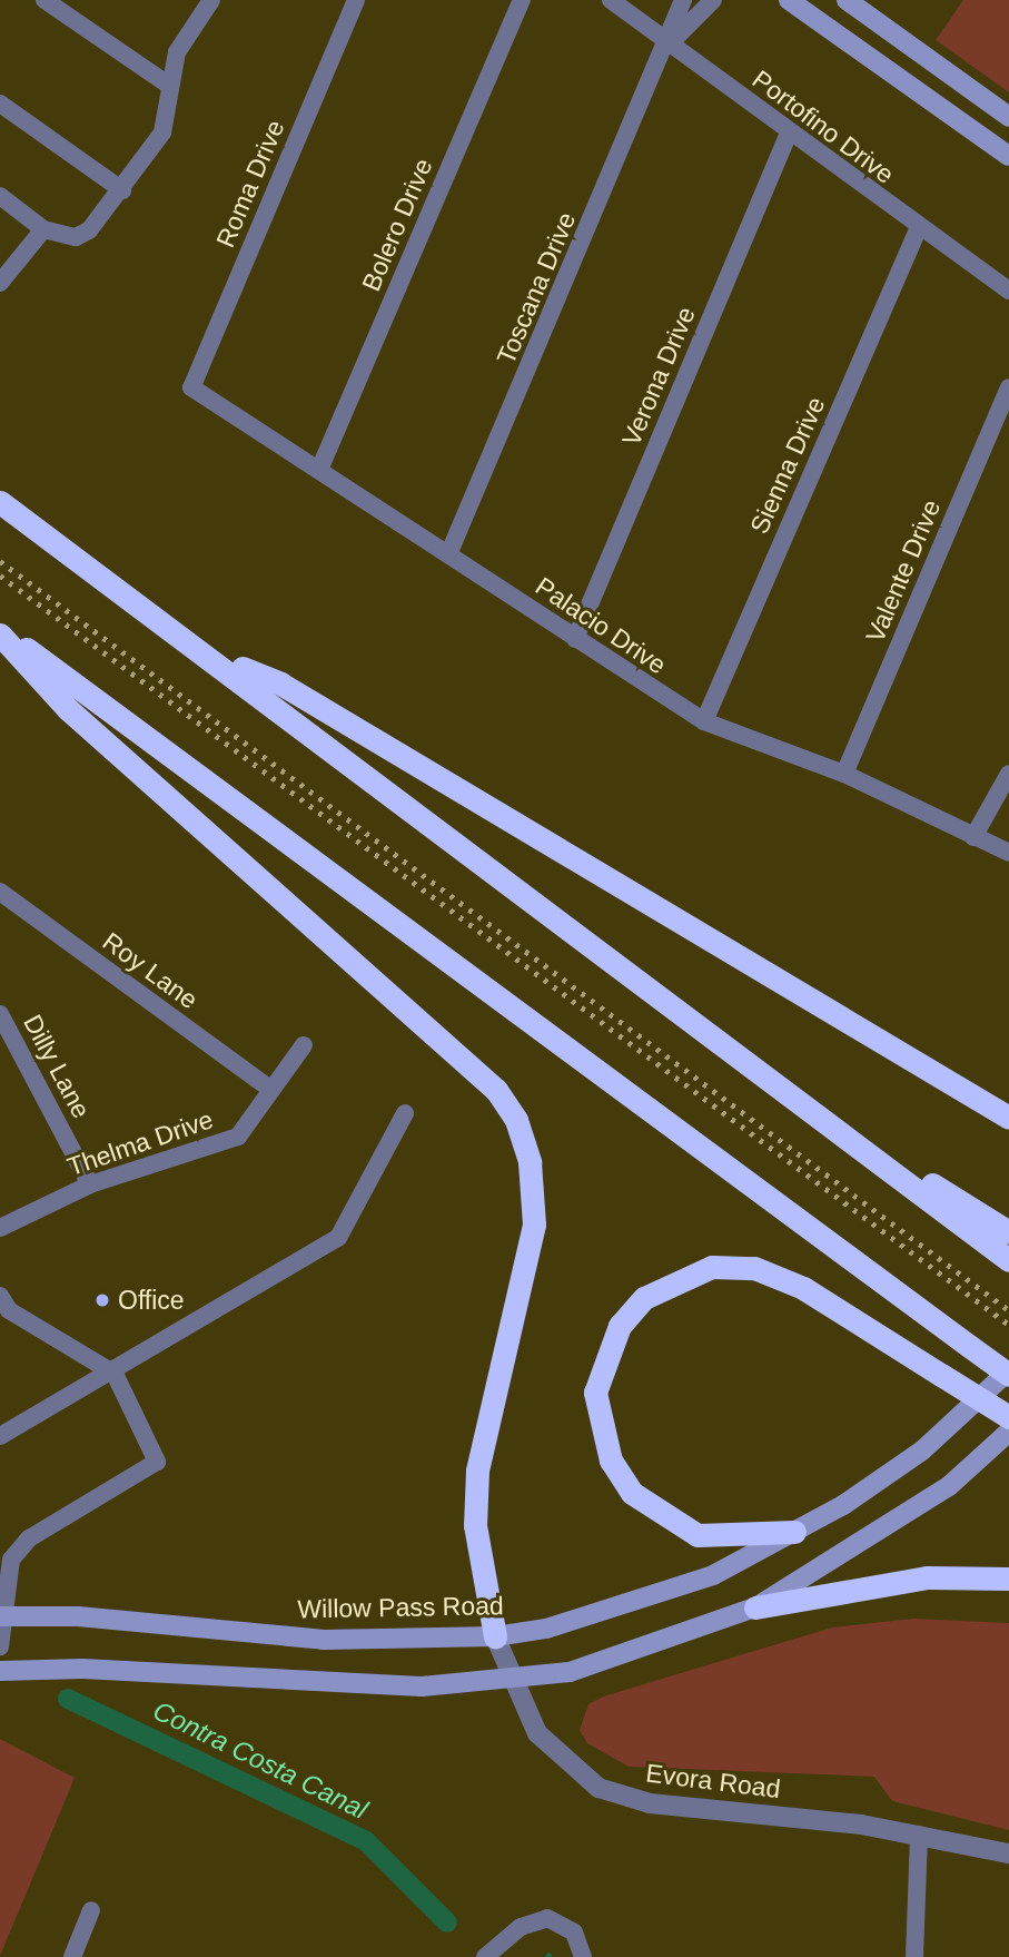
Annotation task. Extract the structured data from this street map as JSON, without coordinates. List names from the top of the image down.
{
  "streets": {
    "main road": ["Willow Pass Road"],
    "street": [
      "Portofino Drive",
      "Roma Drive",
      "Bolero Drive",
      "Toscana Drive",
      "Verona Drive",
      "Sienna Drive",
      "Valente Drive",
      "Palacio Drive",
      "Roy Lane",
      "Dilly Lane",
      "Thelma Drive",
      "Evora Road"
    ]
  },
  "crossings": [
    ["Portofino Drive", "Toscana Drive"],
    ["Portofino Drive", "Verona Drive"],
    ["Portofino Drive", "Sienna Drive"],
    ["Roma Drive", "Palacio Drive"],
    ["Bolero Drive", "Palacio Drive"],
    ["Toscana Drive", "Palacio Drive"],
    ["Verona Drive", "Palacio Drive"],
    ["Sienna Drive", "Palacio Drive"],
    ["Valente Drive", "Palacio Drive"],
    ["Roy Lane", "Thelma Drive"],
    ["Dilly Lane", "Thelma Drive"],
    ["Willow Pass Road", "Evora Road"]
  ],
  "water": ["Contra Costa Canal"],
  "places": ["Office"]
}
